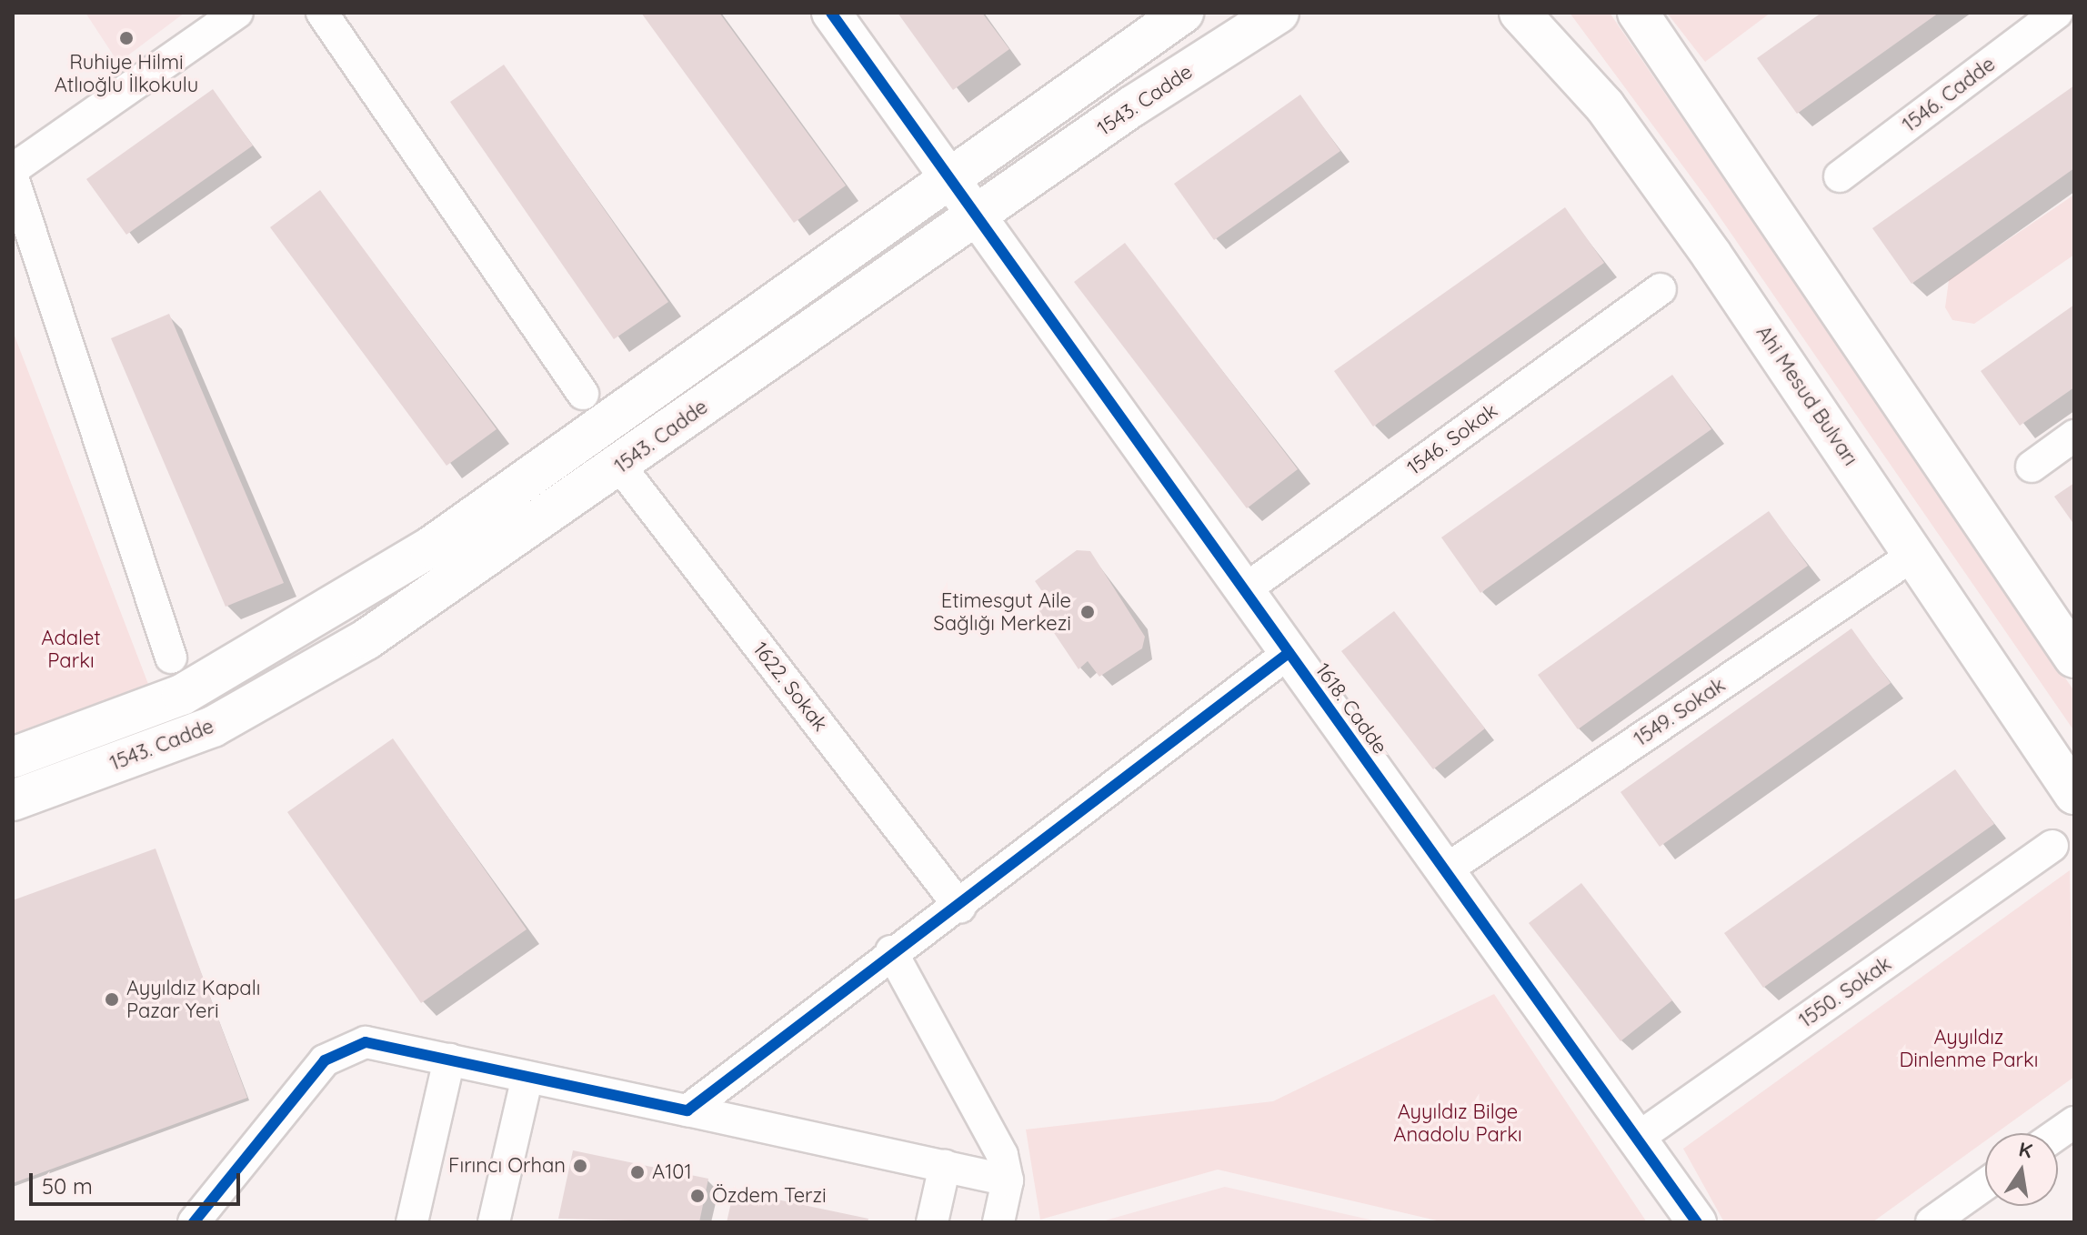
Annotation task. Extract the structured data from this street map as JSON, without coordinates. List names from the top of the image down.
{
  "streets": {
    "main road": ["1543. Cadde", "Ahi Mesud Bulvarı"],
    "street": [
      "1546. Cadde",
      "1546. Sokak",
      "1622. Sokak",
      "1618. Cadde",
      "1549. Sokak",
      "1550. Sokak"
    ]
  },
  "crossings": [
    ["1543. Cadde", "1622. Sokak"],
    ["1543. Cadde", "1618. Cadde"],
    ["Ahi Mesud Bulvarı", "1549. Sokak"],
    ["1546. Sokak", "1618. Cadde"],
    ["1618. Cadde", "1549. Sokak"],
    ["1618. Cadde", "1550. Sokak"]
  ],
  "parks": ["Adalet Parkı", "Ayyıldız Dinlenme Parkı", "Ayyıldız Bilge Anadolu Parkı"],
  "places": [
    "Ruhiye Hilmi Atlıoğlu İlkokulu",
    "Etimesgut Aile Sağlığı Merkezi",
    "Ayyıldız Kapalı Pazar Yeri",
    "Fırıncı Orhan",
    "A101",
    "Özdem Terzi"
  ],
  "scale_bar": "50 m",
  "north": "top"
}
